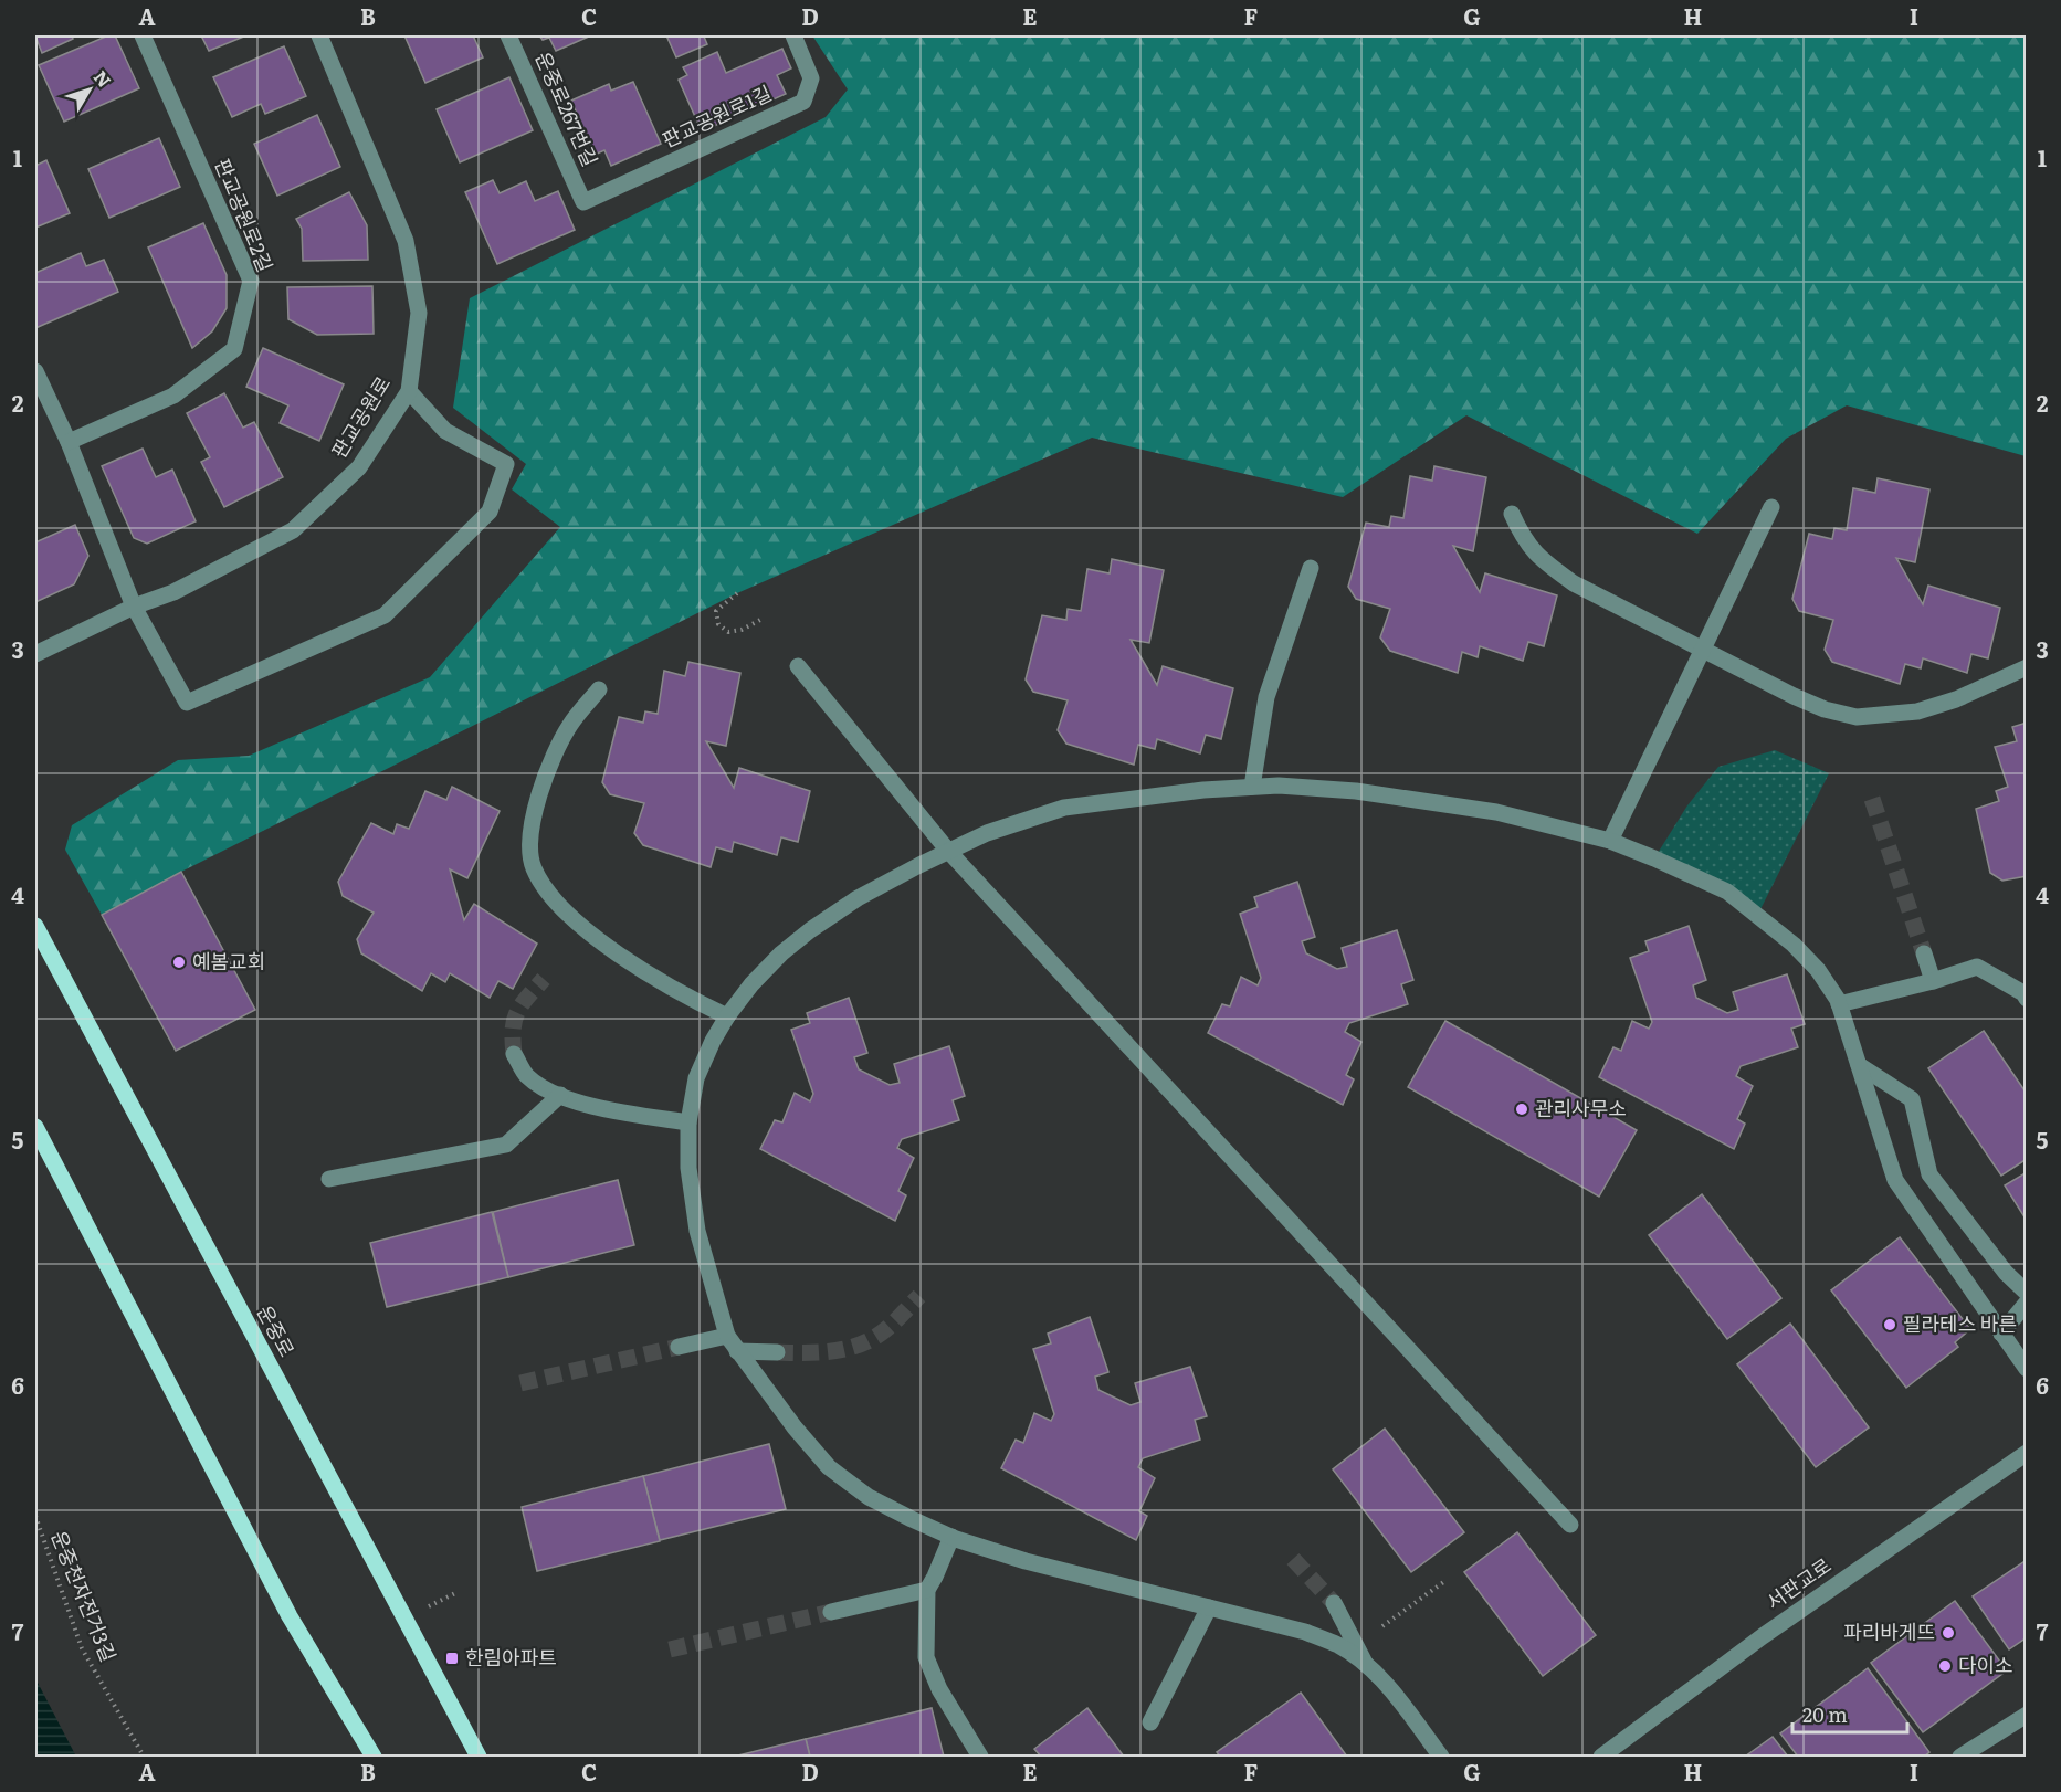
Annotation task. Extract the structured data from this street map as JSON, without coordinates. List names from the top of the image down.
{
  "streets": {
    "main road": ["운중로"],
    "street": [
      "운중로267번길",
      "판교공원로1길",
      "판교공원로2길",
      "판교공원로",
      "서판교로"
    ],
    "path": ["운중천자전거3길"]
  },
  "crossings": [
    ["운중로267번길", "판교공원로1길"]
  ],
  "places": {
    "other": [
      "예봄교회",
      "관리사무소",
      "필라테스 바른",
      "파리바게뜨",
      "다이소"
    ],
    "transit": ["한림아파트"]
  },
  "scale_bar": "20 m",
  "north": "top right",
  "grid": {
    "columns": [
      "A",
      "B",
      "C",
      "D",
      "E",
      "F",
      "G",
      "H",
      "I"
    ],
    "rows": [
      "1",
      "2",
      "3",
      "4",
      "5",
      "6",
      "7"
    ]
  }
}
